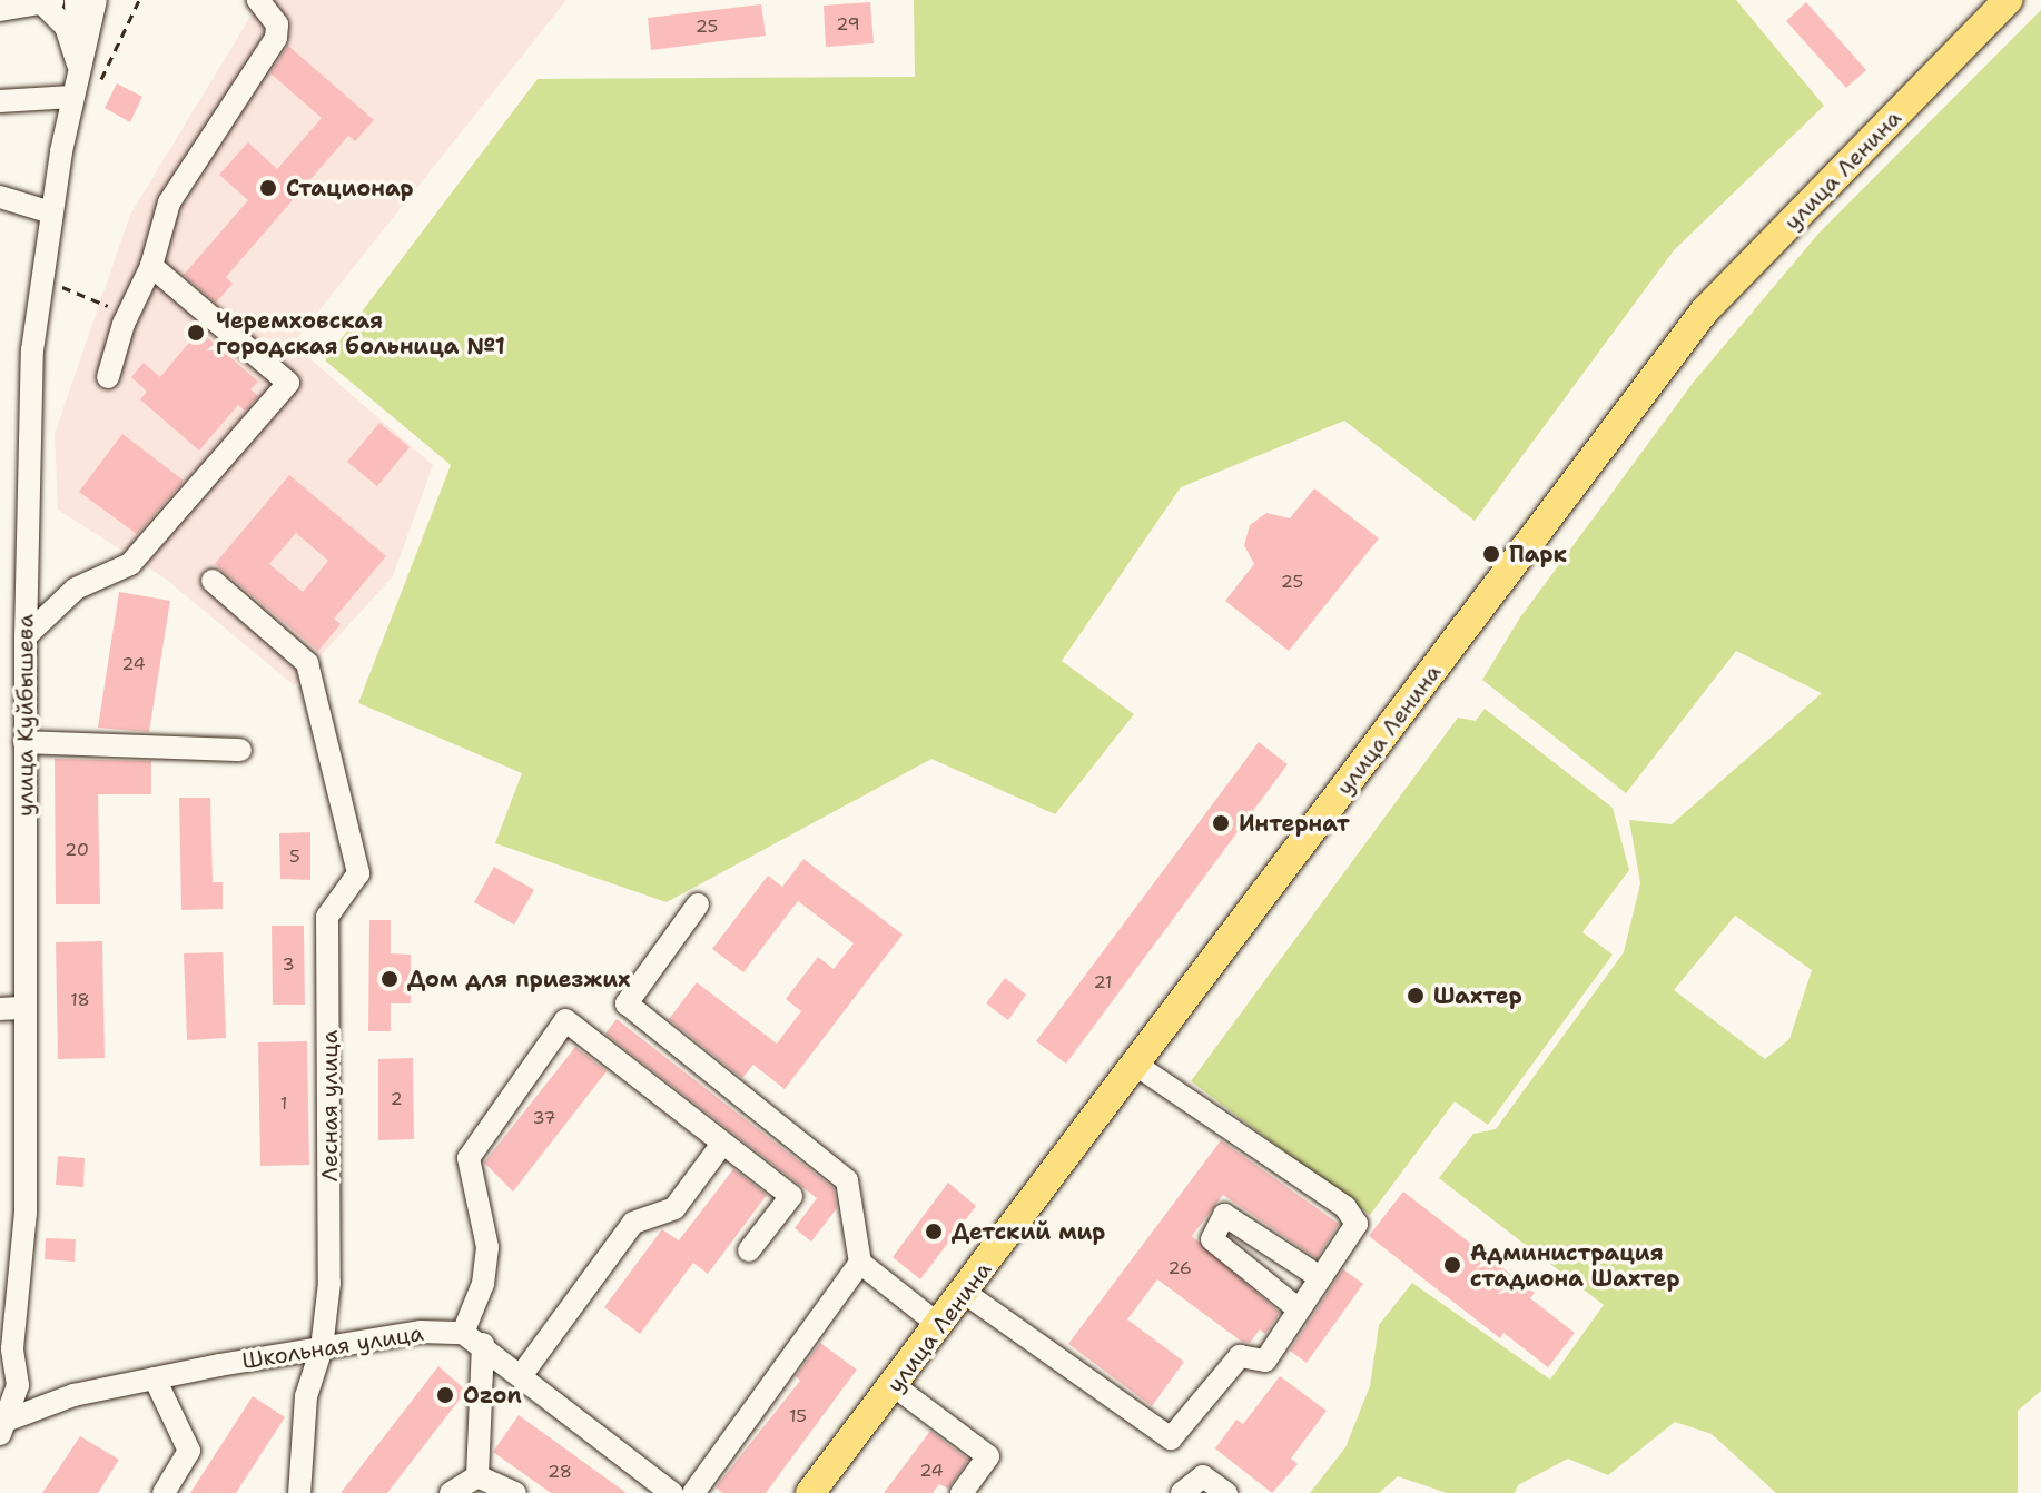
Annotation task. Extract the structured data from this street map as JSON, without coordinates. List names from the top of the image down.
{
  "streets": {
    "main road": ["улица Ленина"],
    "street": ["улица Куйбышева", "Лесная улица", "Школьная улица"]
  },
  "crossings": [
    ["улица Куйбышева", "Школьная улица"],
    ["Лесная улица", "Школьная улица"]
  ],
  "places": [
    "Стационар",
    "Черемховская городская больница №1",
    "Парк",
    "Интернат",
    "Дом для приезжих",
    "Шахтер",
    "Детский мир",
    "Администрация стадиона Шахтер",
    "Ozon"
  ],
  "house_numbers": [
    "29",
    "25",
    "25",
    "24",
    "20",
    "5",
    "3",
    "21",
    "18",
    "2",
    "1",
    "37",
    "26",
    "15",
    "24",
    "28"
  ]
}
